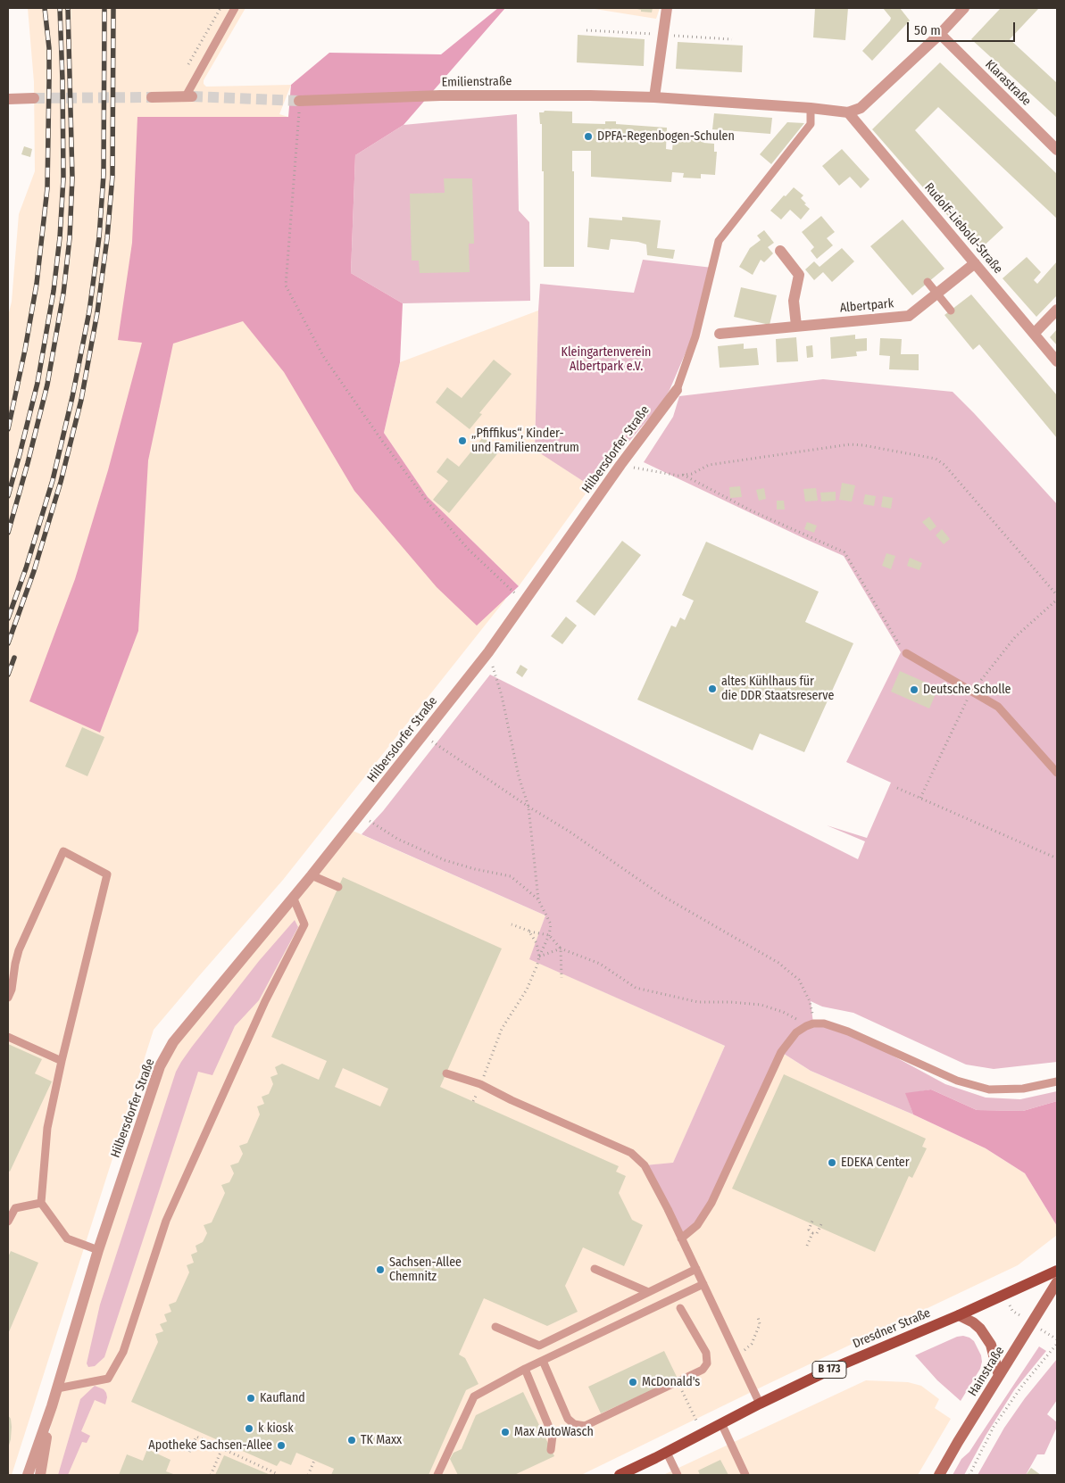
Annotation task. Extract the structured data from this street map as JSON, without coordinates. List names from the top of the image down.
{
  "streets": {
    "main road": ["Dresdner Straße", "B 173", "Hainstraße"],
    "street": [
      "Emilienstraße",
      "Klarastraße",
      "Rudolf-Liebold-Straße",
      "Albertpark",
      "Hilbersdorfer Straße"
    ]
  },
  "crossings": [
    ["Emilienstraße", "Rudolf-Liebold-Straße"],
    ["Emilienstraße", "Hilbersdorfer Straße"],
    ["Rudolf-Liebold-Straße", "Albertpark"]
  ],
  "parks": ["Kleingartenverein Albertpark e.V."],
  "places": [
    "DPFA-Regenbogen-Schulen",
    "„Pfiffikus“, Kinder- und Familienzentrum",
    "altes Kühlhaus für die DDR Staatsreserve",
    "Deutsche Scholle",
    "EDEKA Center",
    "Sachsen-Allee Chemnitz",
    "McDonald's",
    "Kaufland",
    "k kiosk",
    "Max AutoWasch",
    "TK Maxx",
    "Apotheke Sachsen-Allee"
  ],
  "scale_bar": "50 m"
}
